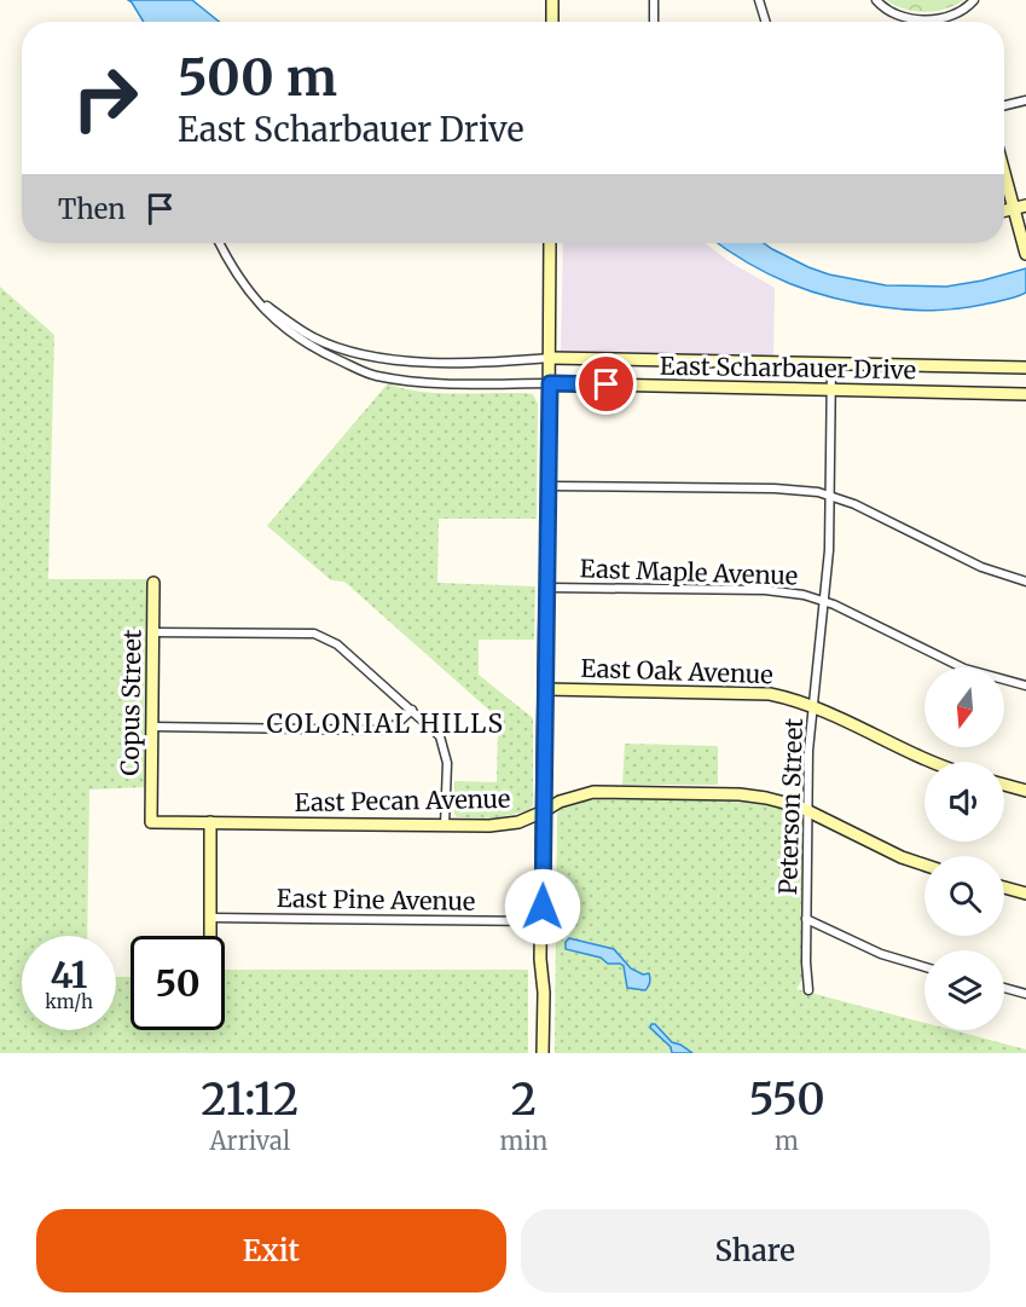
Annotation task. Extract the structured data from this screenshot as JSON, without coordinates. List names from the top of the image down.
{
  "streets": {
    "street": [
      "East Scharbauer Drive",
      "East Maple Avenue",
      "East Oak Avenue",
      "Copus Street",
      "East Pecan Avenue",
      "Peterson Street",
      "East Pine Avenue"
    ]
  },
  "crossings": [
    ["East Scharbauer Drive", "Peterson Street"],
    ["East Maple Avenue", "Peterson Street"],
    ["East Oak Avenue", "Peterson Street"],
    ["Copus Street", "East Pecan Avenue"],
    ["East Pecan Avenue", "Peterson Street"]
  ],
  "districts": ["COLONIAL HILLS"],
  "north": "bottom",
  "page": {
    "turn": ["500 m", "East Scharbauer Drive"],
    "then": "Then",
    "speed": "41 km/h",
    "limit": "50",
    "eta": [
      "21:12",
      "Arrival",
      "2",
      "min",
      "550",
      "m"
    ],
    "buttons": ["Exit", "Share"]
  }
}
